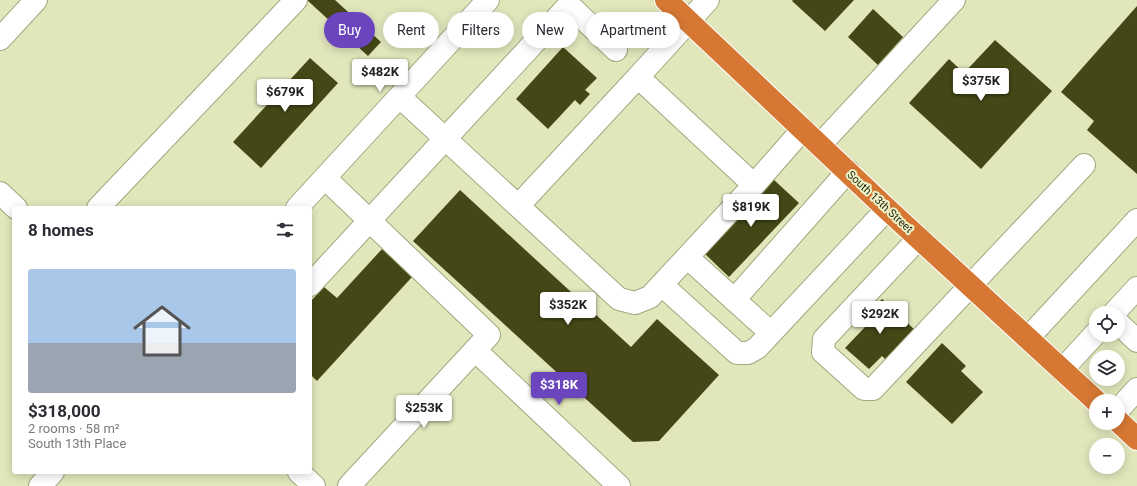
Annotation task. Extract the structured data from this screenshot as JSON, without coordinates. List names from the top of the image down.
{
  "streets": {
    "highway": ["South 13th Street"]
  },
  "page": {
    "chip": [
      "Buy",
      "Rent",
      "Filters",
      "New",
      "Apartment"
    ],
    "price": [
      "$482K",
      "$375K",
      "$679K",
      "$819K",
      "$352K",
      "$292K",
      "$318K",
      "$253K"
    ],
    "heading": "8 homes",
    "list": [
      {
        "name": "$318,000",
        "note": "2 rooms · 58 m² · South 13th Place"
      }
    ],
    "map_buttons": ["+", "−"]
  }
}
